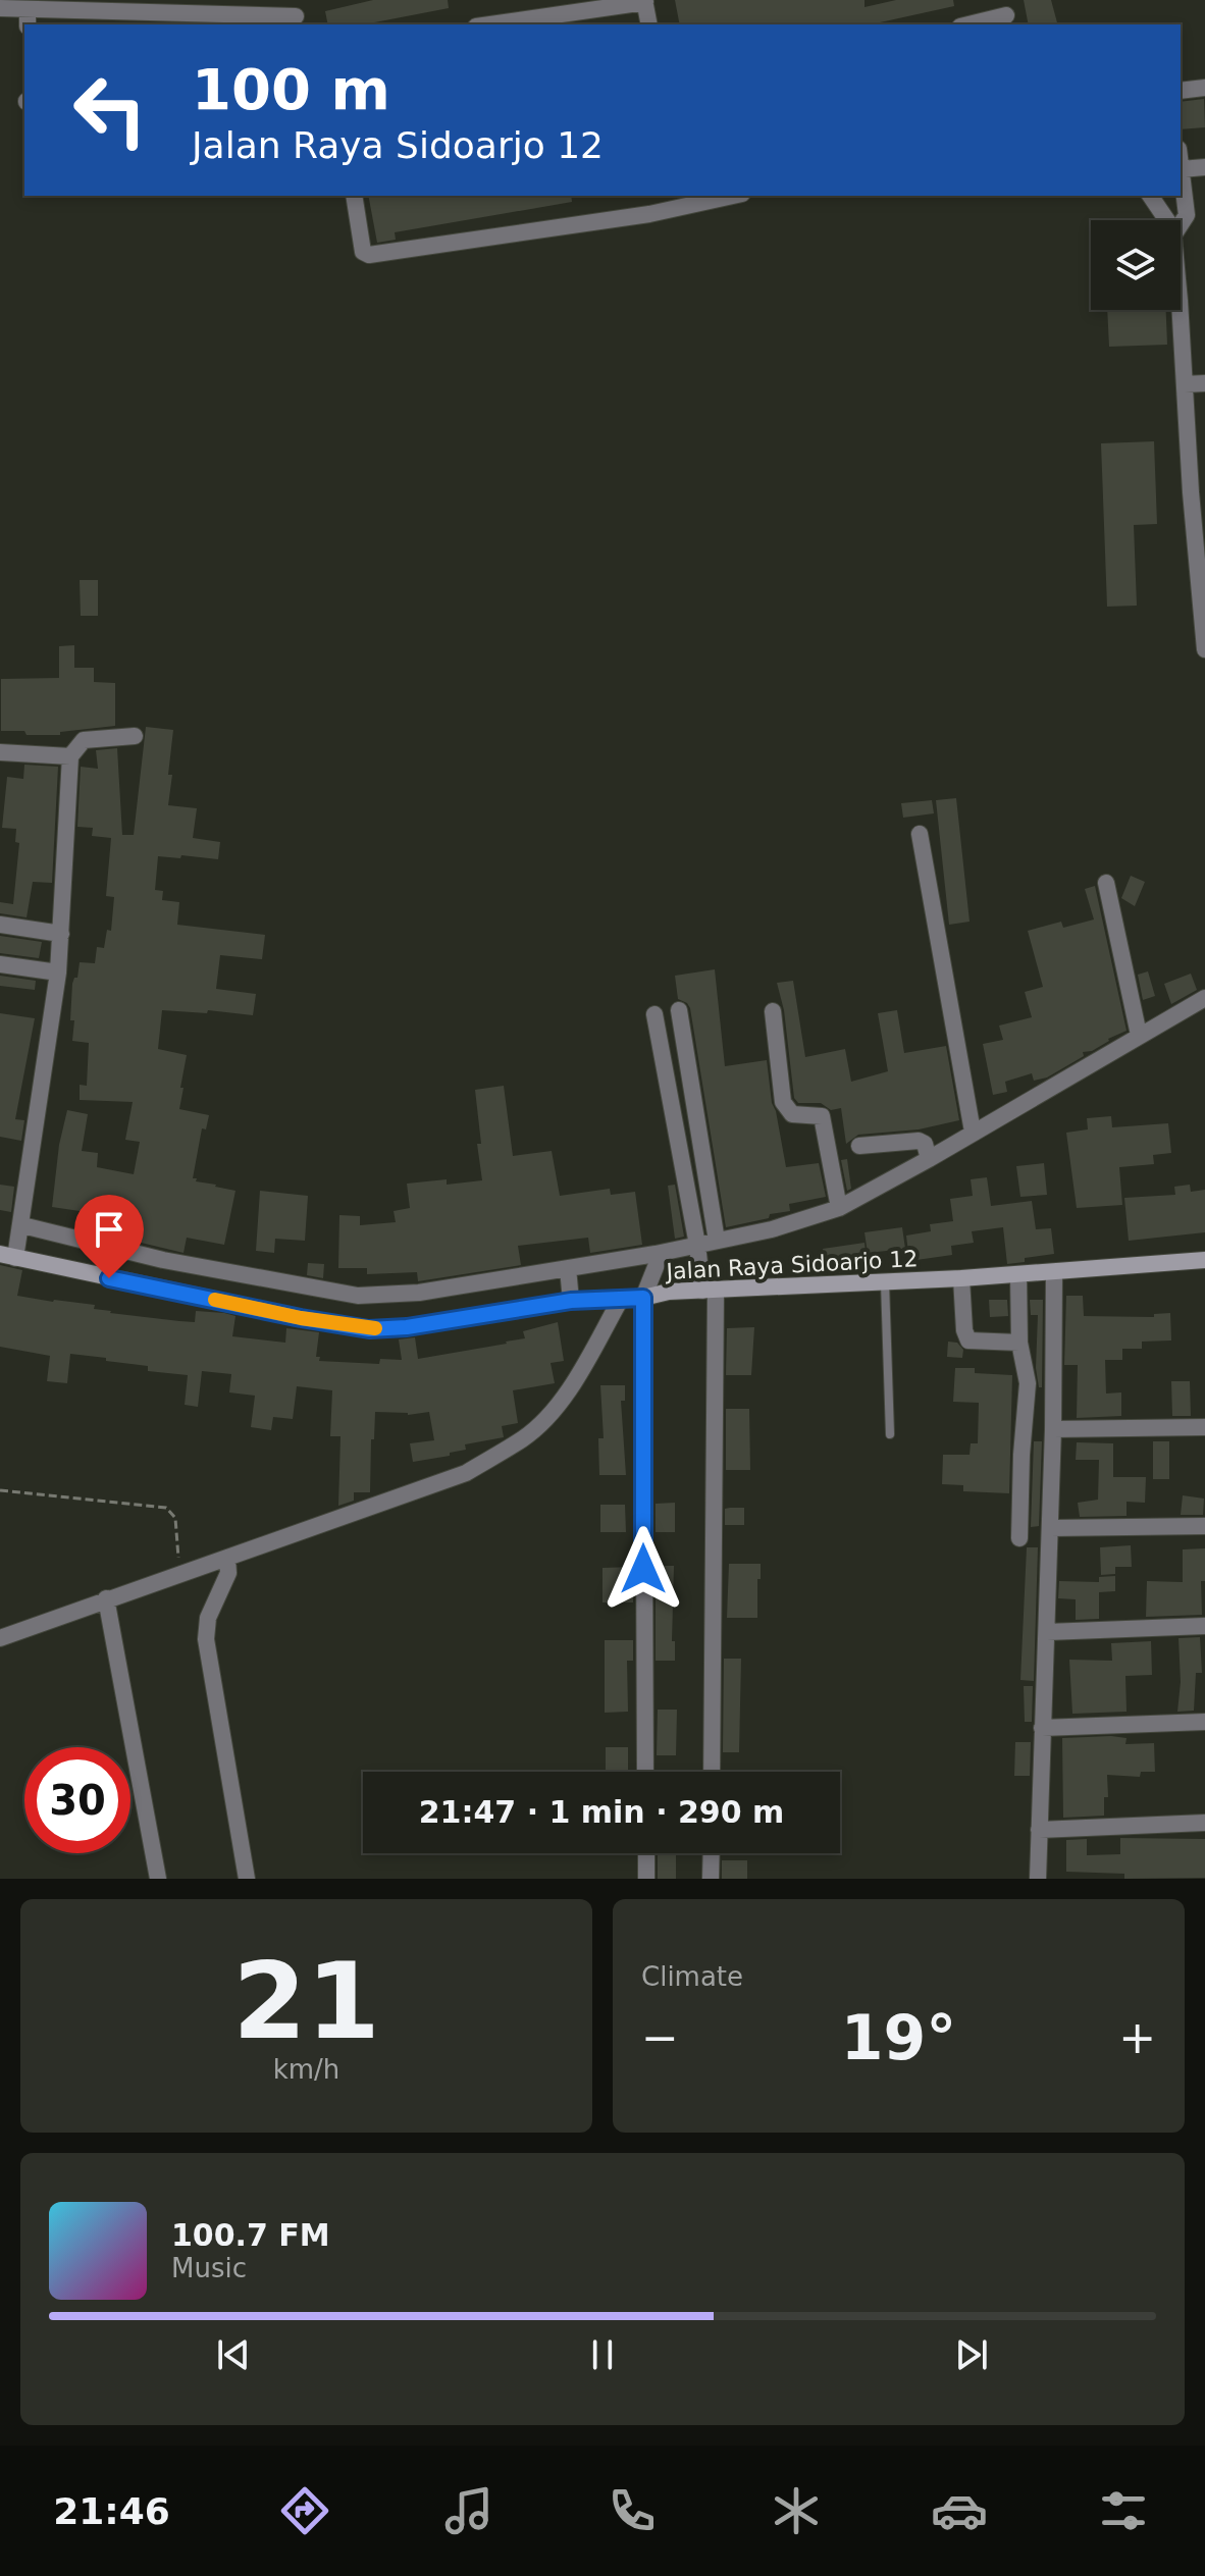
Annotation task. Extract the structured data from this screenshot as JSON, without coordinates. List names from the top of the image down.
{
  "streets": {
    "main road": ["Jalan Raya Sidoarjo 12"]
  },
  "page": {
    "turn": ["100 m", "Jalan Raya Sidoarjo 12"],
    "limit": "30",
    "trip": "21:47 · 1 min · 290 m",
    "tile": [
      ["21", "km/h"],
      "Climate"
    ],
    "heat": ["−", "19°", "+"],
    "song": ["100.7 FM", "Music"],
    "tabs": "21:46"
  }
}
